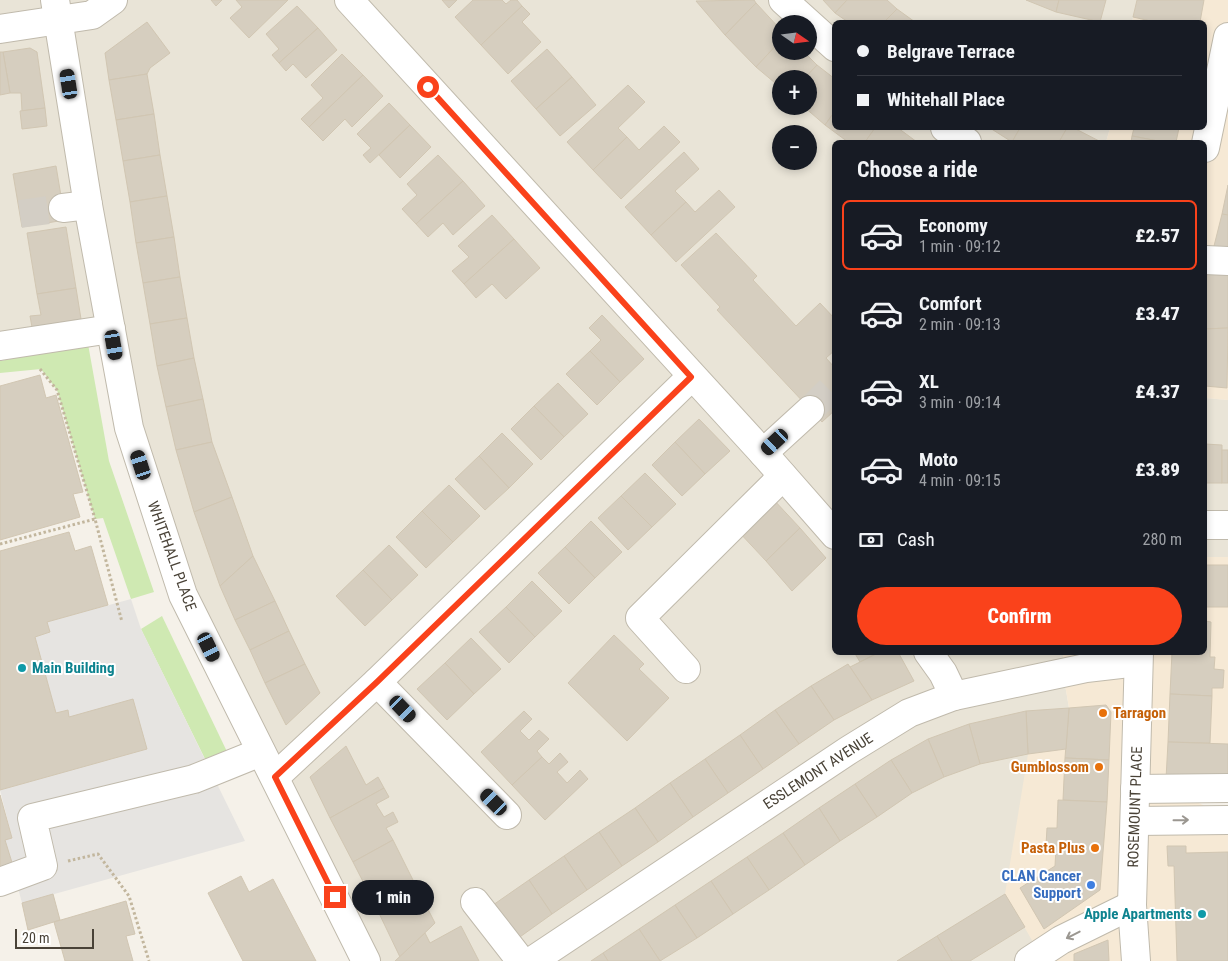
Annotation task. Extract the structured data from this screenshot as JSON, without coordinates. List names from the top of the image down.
{
  "streets": {
    "street": ["WHITEHALL PLACE", "ESSLEMONT AVENUE", "ROSEMOUNT PLACE"]
  },
  "crossings": [
    ["ESSLEMONT AVENUE", "ROSEMOUNT PLACE"]
  ],
  "places": [
    "Main Building",
    "Tarragon",
    "Gumblossom",
    "Pasta Plus",
    "CLAN Cancer Support",
    "Apple Apartments"
  ],
  "scale_bar": "20 m",
  "north": "right",
  "page": {
    "map_buttons": ["+", "−"],
    "banner": ["Belgrave Terrace", "Whitehall Place"],
    "heading": "Choose a ride",
    "list": [
      {
        "name": "Economy",
        "note": "1 min · 09:12",
        "value": "£2.57"
      },
      {
        "name": "Comfort",
        "note": "2 min · 09:13",
        "value": "£3.47"
      },
      {
        "name": "XL",
        "note": "3 min · 09:14",
        "value": "£4.37"
      },
      {
        "name": "Moto",
        "note": "4 min · 09:15",
        "value": "£3.89"
      }
    ],
    "pay": ["Cash", "280 m"],
    "buttons": "Confirm",
    "bubble": "1 min",
    "scale": "20 m"
  }
}
